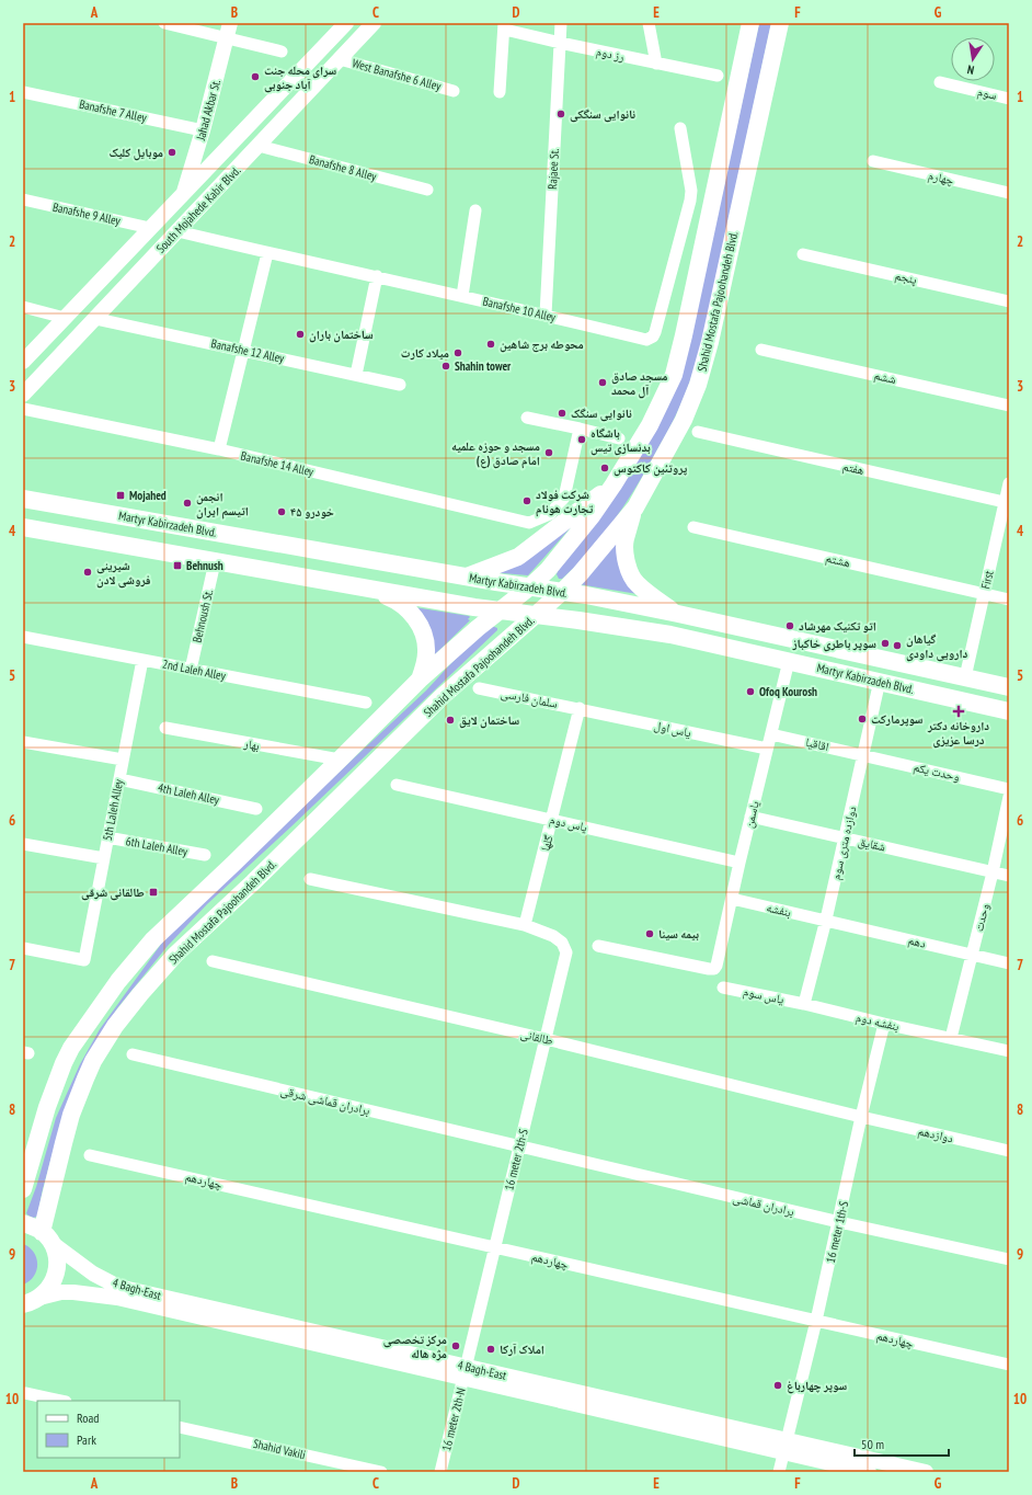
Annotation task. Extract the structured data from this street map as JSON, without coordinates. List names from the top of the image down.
{
  "streets": {
    "main road": ["Shahid Mostafa Pajoohandeh Blvd.", "Martyr Kabirzadeh Blvd."],
    "street": [
      "رز دوم",
      "West Banafshe 6 Alley",
      "سوم",
      "Jahad Akbar St.",
      "Banafshe 7 Alley",
      "Banafshe 8 Alley",
      "Rajaee St.",
      "چهارم",
      "South Mojahede Kabir Blvd.",
      "Banafshe 9 Alley",
      "پنجم",
      "Banafshe 10 Alley",
      "Banafshe 12 Alley",
      "ششم",
      "Banafshe 14 Alley",
      "هفتم",
      "هشتم",
      "First",
      "Behnoush St.",
      "2nd Laleh Alley",
      "سلمان فارسی",
      "یاس اول",
      "بهار",
      "اقاقیا",
      "وحدت یکم",
      "4th Laleh Alley",
      "5th Laleh Alley",
      "یاسمن",
      "یاس دوم",
      "گلها",
      "دوازده متری سوم",
      "شقایق",
      "6th Laleh Alley",
      "بنفشه",
      "وحدت",
      "دهم",
      "یاس سوم",
      "بنفشه دوم",
      "طالقانی",
      "برادران قماشی شرقی",
      "دوازدهم",
      "16 meter 2th-S",
      "چهاردهم",
      "برادران قماشی",
      "16 meter 1th-S",
      "4 Bagh-East",
      "16 meter 2th-N",
      "Shahid Vakili"
    ]
  },
  "crossings": [
    ["رز دوم", "Rajaee St."],
    ["West Banafshe 6 Alley", "South Mojahede Kabir Blvd."],
    ["Jahad Akbar St.", "Banafshe 7 Alley"],
    ["Jahad Akbar St.", "South Mojahede Kabir Blvd."],
    ["Banafshe 8 Alley", "South Mojahede Kabir Blvd."],
    ["Rajaee St.", "Banafshe 10 Alley"],
    ["South Mojahede Kabir Blvd.", "Banafshe 9 Alley"],
    ["South Mojahede Kabir Blvd.", "Banafshe 10 Alley"],
    ["South Mojahede Kabir Blvd.", "Banafshe 12 Alley"],
    ["Shahid Mostafa Pajoohandeh Blvd.", "Martyr Kabirzadeh Blvd."],
    ["Shahid Mostafa Pajoohandeh Blvd.", "بهار"],
    ["Shahid Mostafa Pajoohandeh Blvd.", "4 Bagh-East"],
    ["هفتم", "First"],
    ["Martyr Kabirzadeh Blvd.", "First"],
    ["Martyr Kabirzadeh Blvd.", "Behnoush St."],
    ["Martyr Kabirzadeh Blvd.", "یاسمن"],
    ["Martyr Kabirzadeh Blvd.", "دوازده متری سوم"],
    ["هشتم", "First"],
    ["Behnoush St.", "2nd Laleh Alley"],
    ["2nd Laleh Alley", "5th Laleh Alley"],
    ["سلمان فارسی", "یاس اول"],
    ["سلمان فارسی", "گلها"],
    ["یاس اول", "یاسمن"],
    ["یاس اول", "گلها"],
    ["اقاقیا", "وحدت یکم"],
    ["اقاقیا", "یاسمن"],
    ["اقاقیا", "دوازده متری سوم"],
    ["وحدت یکم", "دوازده متری سوم"],
    ["4th Laleh Alley", "5th Laleh Alley"],
    ["5th Laleh Alley", "6th Laleh Alley"],
    ["یاسمن", "یاس دوم"],
    ["یاسمن", "شقایق"],
    ["یاسمن", "بنفشه"],
    ["یاس دوم", "گلها"],
    ["گلها", "16 meter 2th-S"],
    ["دوازده متری سوم", "شقایق"],
    ["دوازده متری سوم", "بنفشه"],
    ["دوازده متری سوم", "دهم"],
    ["دوازده متری سوم", "یاس سوم"],
    ["دوازده متری سوم", "بنفشه دوم"],
    ["شقایق", "وحدت"],
    ["بنفشه", "دهم"],
    ["وحدت", "دهم"],
    ["وحدت", "بنفشه دوم"],
    ["یاس سوم", "بنفشه دوم"],
    ["بنفشه دوم", "16 meter 1th-S"],
    ["طالقانی", "دوازدهم"],
    ["طالقانی", "16 meter 2th-S"],
    ["طالقانی", "16 meter 1th-S"],
    ["برادران قماشی شرقی", "16 meter 2th-S"],
    ["برادران قماشی شرقی", "برادران قماشی"],
    ["دوازدهم", "16 meter 1th-S"],
    ["16 meter 2th-S", "چهاردهم"],
    ["16 meter 2th-S", "برادران قماشی"],
    ["16 meter 2th-S", "4 Bagh-East"],
    ["16 meter 2th-S", "16 meter 2th-N"],
    ["چهاردهم", "16 meter 1th-S"],
    ["برادران قماشی", "16 meter 1th-S"],
    ["16 meter 1th-S", "4 Bagh-East"],
    ["4 Bagh-East", "16 meter 2th-N"]
  ],
  "places": {
    "other": [
      "سرای محله جنت آباد جنوبی",
      "نانوایی سنگکی",
      "موبایل کلیک",
      "ساختمان باران",
      "محوطه برج شاهین",
      "میلاد کارت",
      "Shahin tower",
      "مسجد صادق آل محمد",
      "نانوایی سنگک",
      "باشگاه بدنسازی تیس",
      "مسجد و حوزه علمیه امام صادق (ع)",
      "پروتئین کاکتوس",
      "شرکت فولاد تجارت هونام",
      "انجمن اتیسم ایران",
      "خودرو ۴۵",
      "شیرینی فروشی لادن",
      "اتو تکنیک مهرشاد",
      "سوپر باطری خاکباز",
      "گیاهان دارویی داودی",
      "Ofoq Kourosh",
      "سوپرمارکت",
      "ساختمان لایق",
      "بیمه سینا",
      "مرکز تخصصی مژه هاله",
      "املاک آرکا",
      "سوپر چهارباغ"
    ],
    "transit": ["Mojahed", "Behnush", "طالقانی شرقی"],
    "health": ["داروخانه دکتر درسا عزیزی"]
  },
  "legend": ["Road", "Park"],
  "scale_bar": "50 m",
  "north": "bottom",
  "grid": {
    "columns": [
      "A",
      "B",
      "C",
      "D",
      "E",
      "F",
      "G"
    ],
    "rows": [
      "1",
      "2",
      "3",
      "4",
      "5",
      "6",
      "7",
      "8",
      "9",
      "10"
    ]
  }
}
